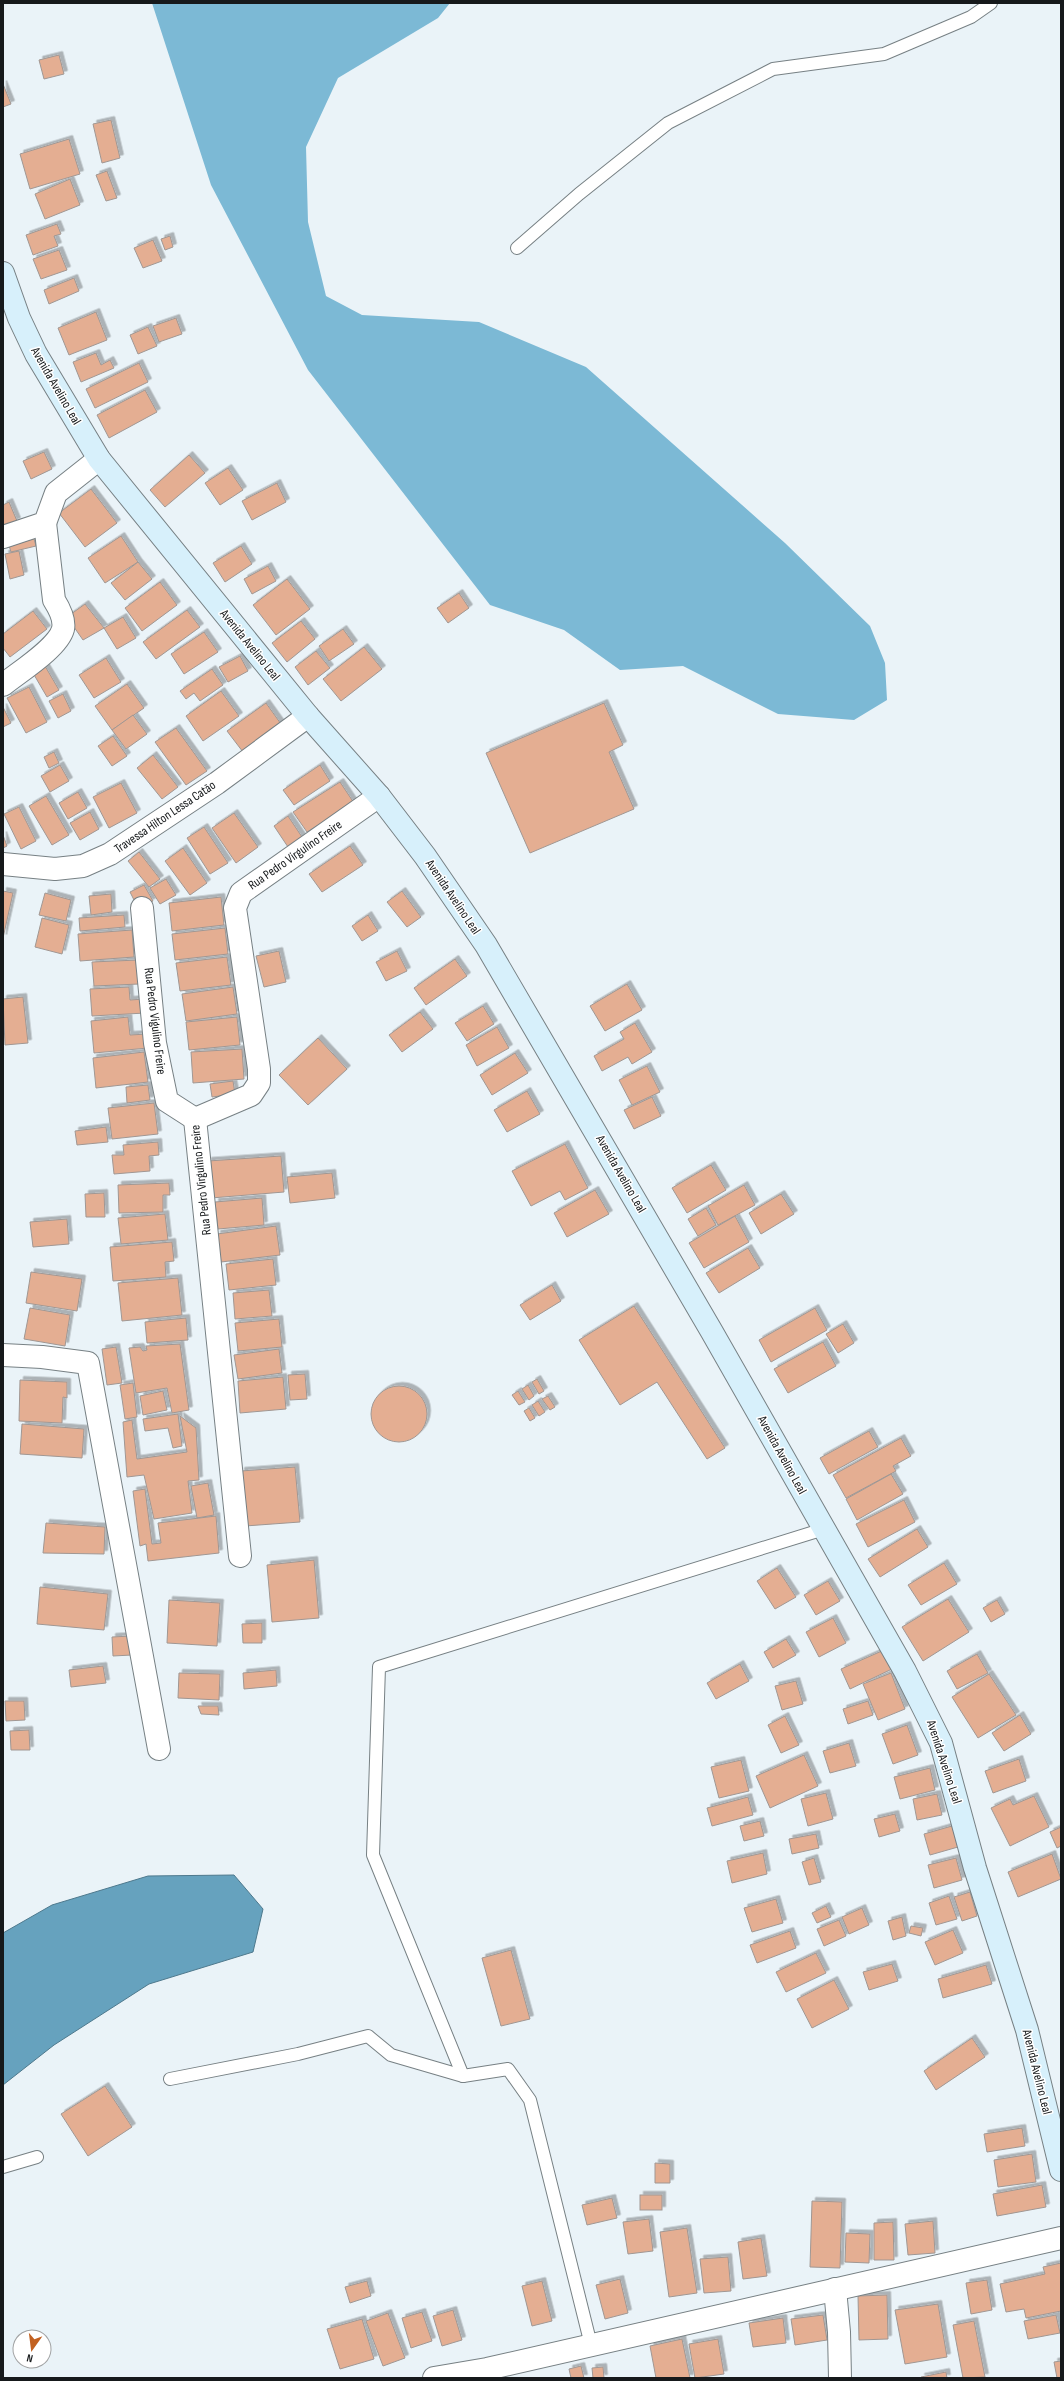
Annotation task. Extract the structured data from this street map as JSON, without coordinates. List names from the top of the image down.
{
  "streets": {
    "main road": ["Avenida Avelino Leal"],
    "street": ["Travessa Hilton Lessa Catão", "Rua Pedro Virgulino Freire", "Rua Pedro Vigulino Freire"]
  },
  "crossings": [
    ["Avenida Avelino Leal", "Travessa Hilton Lessa Catão"],
    ["Avenida Avelino Leal", "Rua Pedro Virgulino Freire"],
    ["Rua Pedro Virgulino Freire", "Rua Pedro Vigulino Freire"]
  ],
  "north": "bottom"
}
